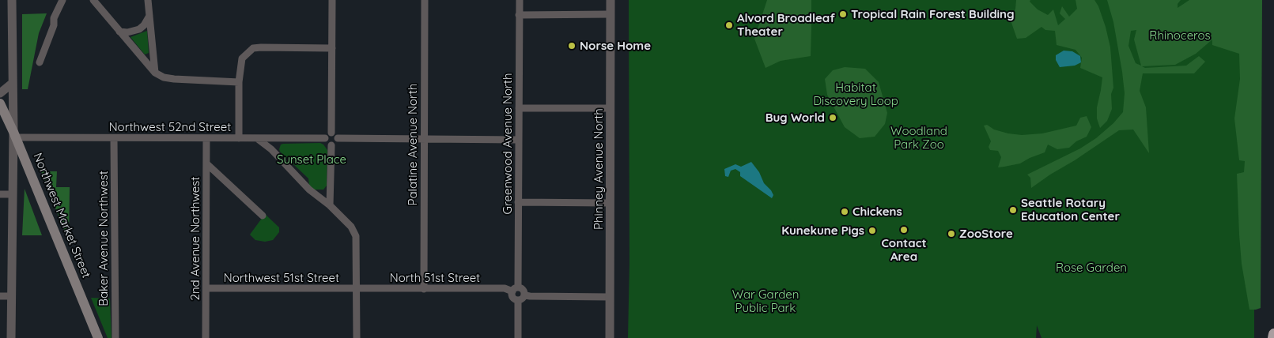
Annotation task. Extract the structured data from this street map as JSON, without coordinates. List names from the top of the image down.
{
  "streets": {
    "main road": ["Northwest Market Street"],
    "street": [
      "Northwest 52nd Street",
      "Greenwood Avenue North",
      "Palatine Avenue North",
      "Phinney Avenue North",
      "Baker Avenue Northwest",
      "2nd Avenue Northwest",
      "Northwest 51st Street",
      "North 51st Street"
    ]
  },
  "crossings": [
    ["Northwest 52nd Street", "Northwest Market Street"],
    ["Northwest 52nd Street", "Baker Avenue Northwest"],
    ["Northwest 52nd Street", "2nd Avenue Northwest"],
    ["Greenwood Avenue North", "North 51st Street"],
    ["Palatine Avenue North", "North 51st Street"],
    ["2nd Avenue Northwest", "Northwest 51st Street"],
    ["Northwest 51st Street", "North 51st Street"]
  ],
  "parks": [
    "Rhinoceros",
    "Habitat Discovery Loop",
    "Woodland Park Zoo",
    "Sunset Place",
    "Rose Garden",
    "War Garden Public Park"
  ],
  "places": [
    "Tropical Rain Forest Building",
    "Alvord Broadleaf Theater",
    "Norse Home",
    "Bug World",
    "Seattle Rotary Education Center",
    "Chickens",
    "Contact Area",
    "Kunekune Pigs",
    "ZooStore"
  ]
}
